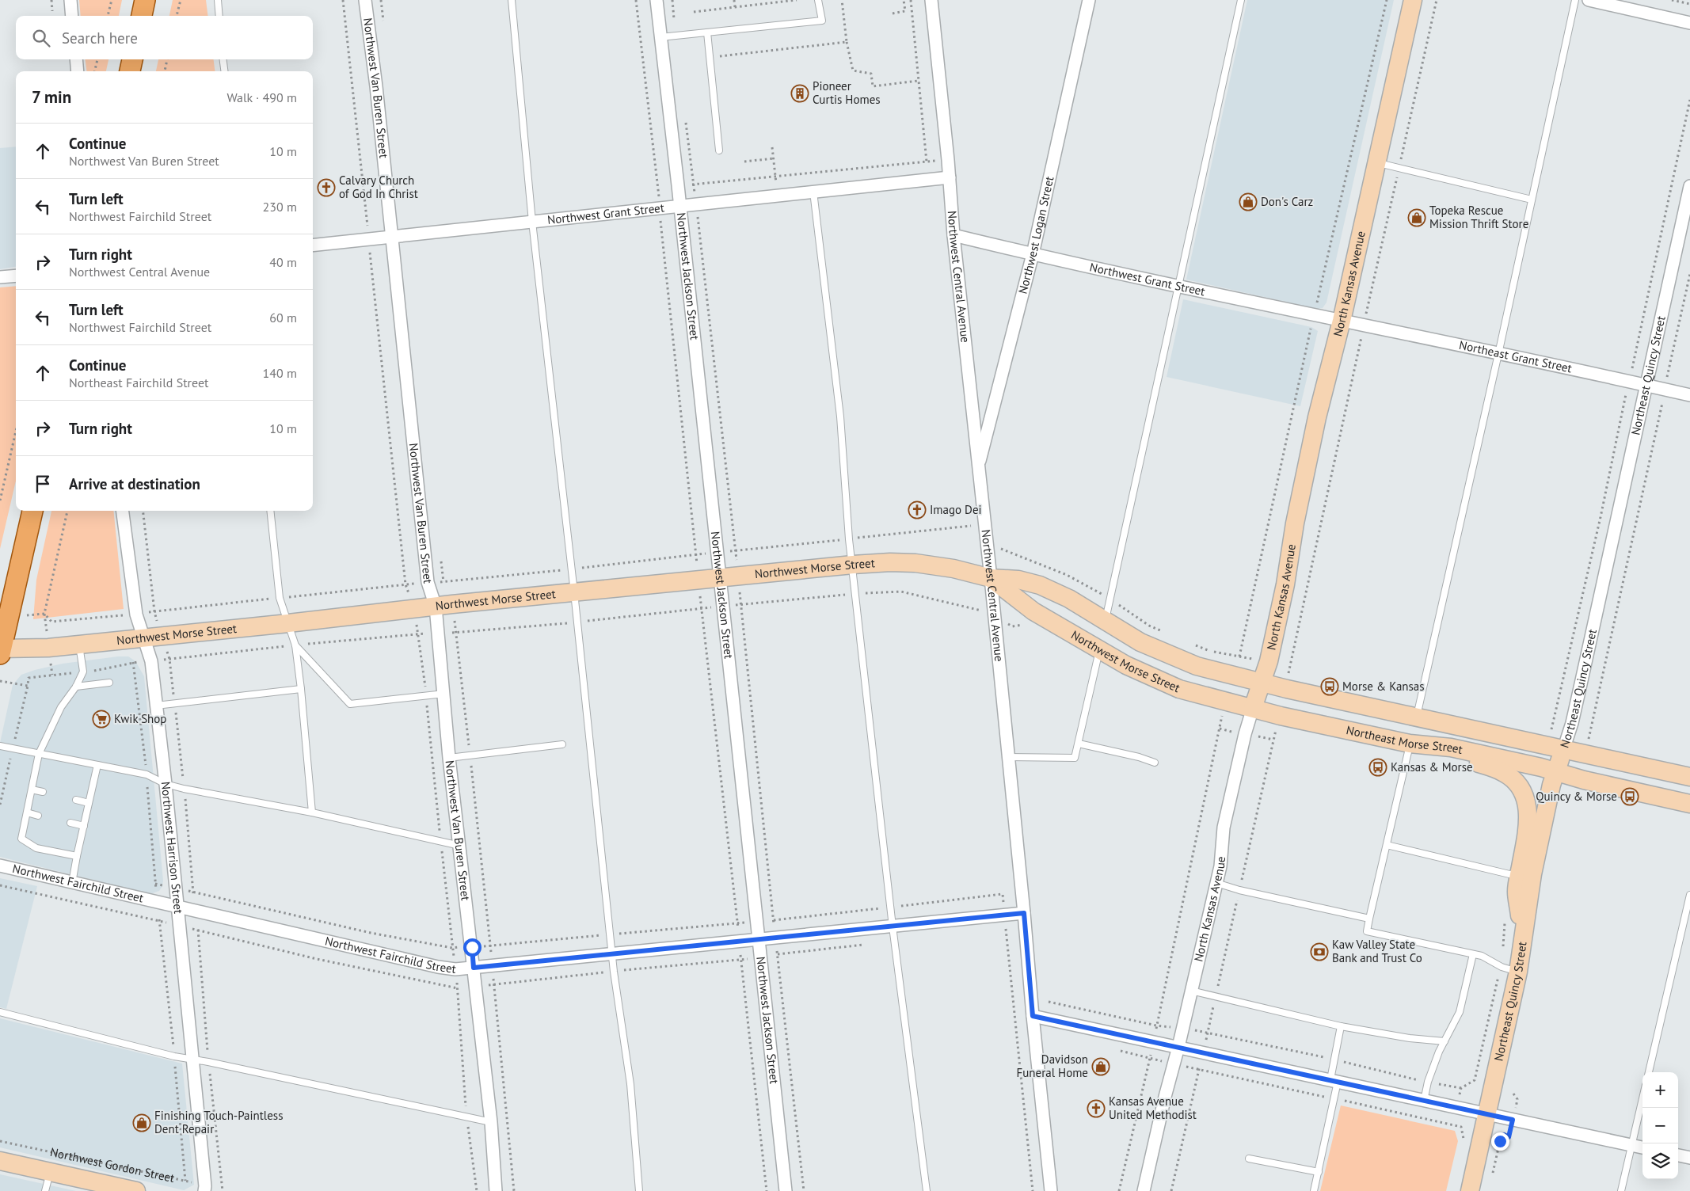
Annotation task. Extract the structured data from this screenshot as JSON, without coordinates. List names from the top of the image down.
{
  "streets": {
    "main road": [
      "North Kansas Avenue",
      "Northeast Quincy Street",
      "Northwest Morse Street",
      "Northeast Morse Street",
      "Northwest Gordon Street"
    ],
    "street": [
      "Northwest Van Buren Street",
      "Northwest Grant Street",
      "Northwest Logan Street",
      "Northwest Jackson Street",
      "Northwest Central Avenue",
      "Northeast Grant Street",
      "Northwest Harrison Street",
      "Northwest Fairchild Street"
    ]
  },
  "crossings": [
    ["Northwest Van Buren Street", "Northwest Grant Street"],
    ["Northwest Van Buren Street", "Northwest Morse Street"],
    ["Northwest Van Buren Street", "Northwest Fairchild Street"],
    ["Northwest Grant Street", "Northwest Logan Street"],
    ["Northwest Grant Street", "Northwest Jackson Street"],
    ["Northwest Grant Street", "Northwest Central Avenue"],
    ["Northwest Grant Street", "North Kansas Avenue"],
    ["Northwest Grant Street", "Northeast Grant Street"],
    ["Northwest Logan Street", "Northwest Central Avenue"],
    ["Northwest Jackson Street", "Northwest Morse Street"],
    ["Northwest Jackson Street", "Northwest Fairchild Street"],
    ["Northwest Central Avenue", "Northwest Morse Street"],
    ["Northwest Central Avenue", "Northwest Fairchild Street"],
    ["North Kansas Avenue", "Northeast Grant Street"],
    ["North Kansas Avenue", "Northwest Morse Street"],
    ["North Kansas Avenue", "Northeast Morse Street"],
    ["Northeast Grant Street", "Northeast Quincy Street"],
    ["Northeast Quincy Street", "Northeast Morse Street"],
    ["Northwest Morse Street", "Northeast Morse Street"],
    ["Northwest Morse Street", "Northwest Harrison Street"],
    ["Northwest Harrison Street", "Northwest Fairchild Street"],
    ["Northwest Harrison Street", "Northwest Gordon Street"]
  ],
  "places": {
    "building": ["Pioneer Curtis Homes"],
    "church": ["Calvary Church of God In Christ", "Imago Dei", "Kansas Avenue United Methodist"],
    "shop": [
      "Don's Carz",
      "Topeka Rescue Mission Thrift Store",
      "Davidson Funeral Home",
      "Finishing Touch-Paintless Dent Repair"
    ],
    "bus stop": ["Morse & Kansas", "Kansas & Morse", "Quincy & Morse"],
    "supermarket": ["Kwik Shop"],
    "bank": ["Kaw Valley State Bank and Trust Co"]
  },
  "page": {
    "search": "Search here",
    "heading": ["7 min", "Walk · 490 m"],
    "list": [
      ["Continue", "Northwest Van Buren Street", "10 m"],
      ["Turn left", "Northwest Fairchild Street", "230 m"],
      ["Turn right", "Northwest Central Avenue", "40 m"],
      ["Turn left", "Northwest Fairchild Street", "60 m"],
      ["Continue", "Northeast Fairchild Street", "140 m"],
      ["Turn right", "10 m"],
      "Arrive at destination"
    ],
    "map_buttons": ["+", "−"]
  }
}
